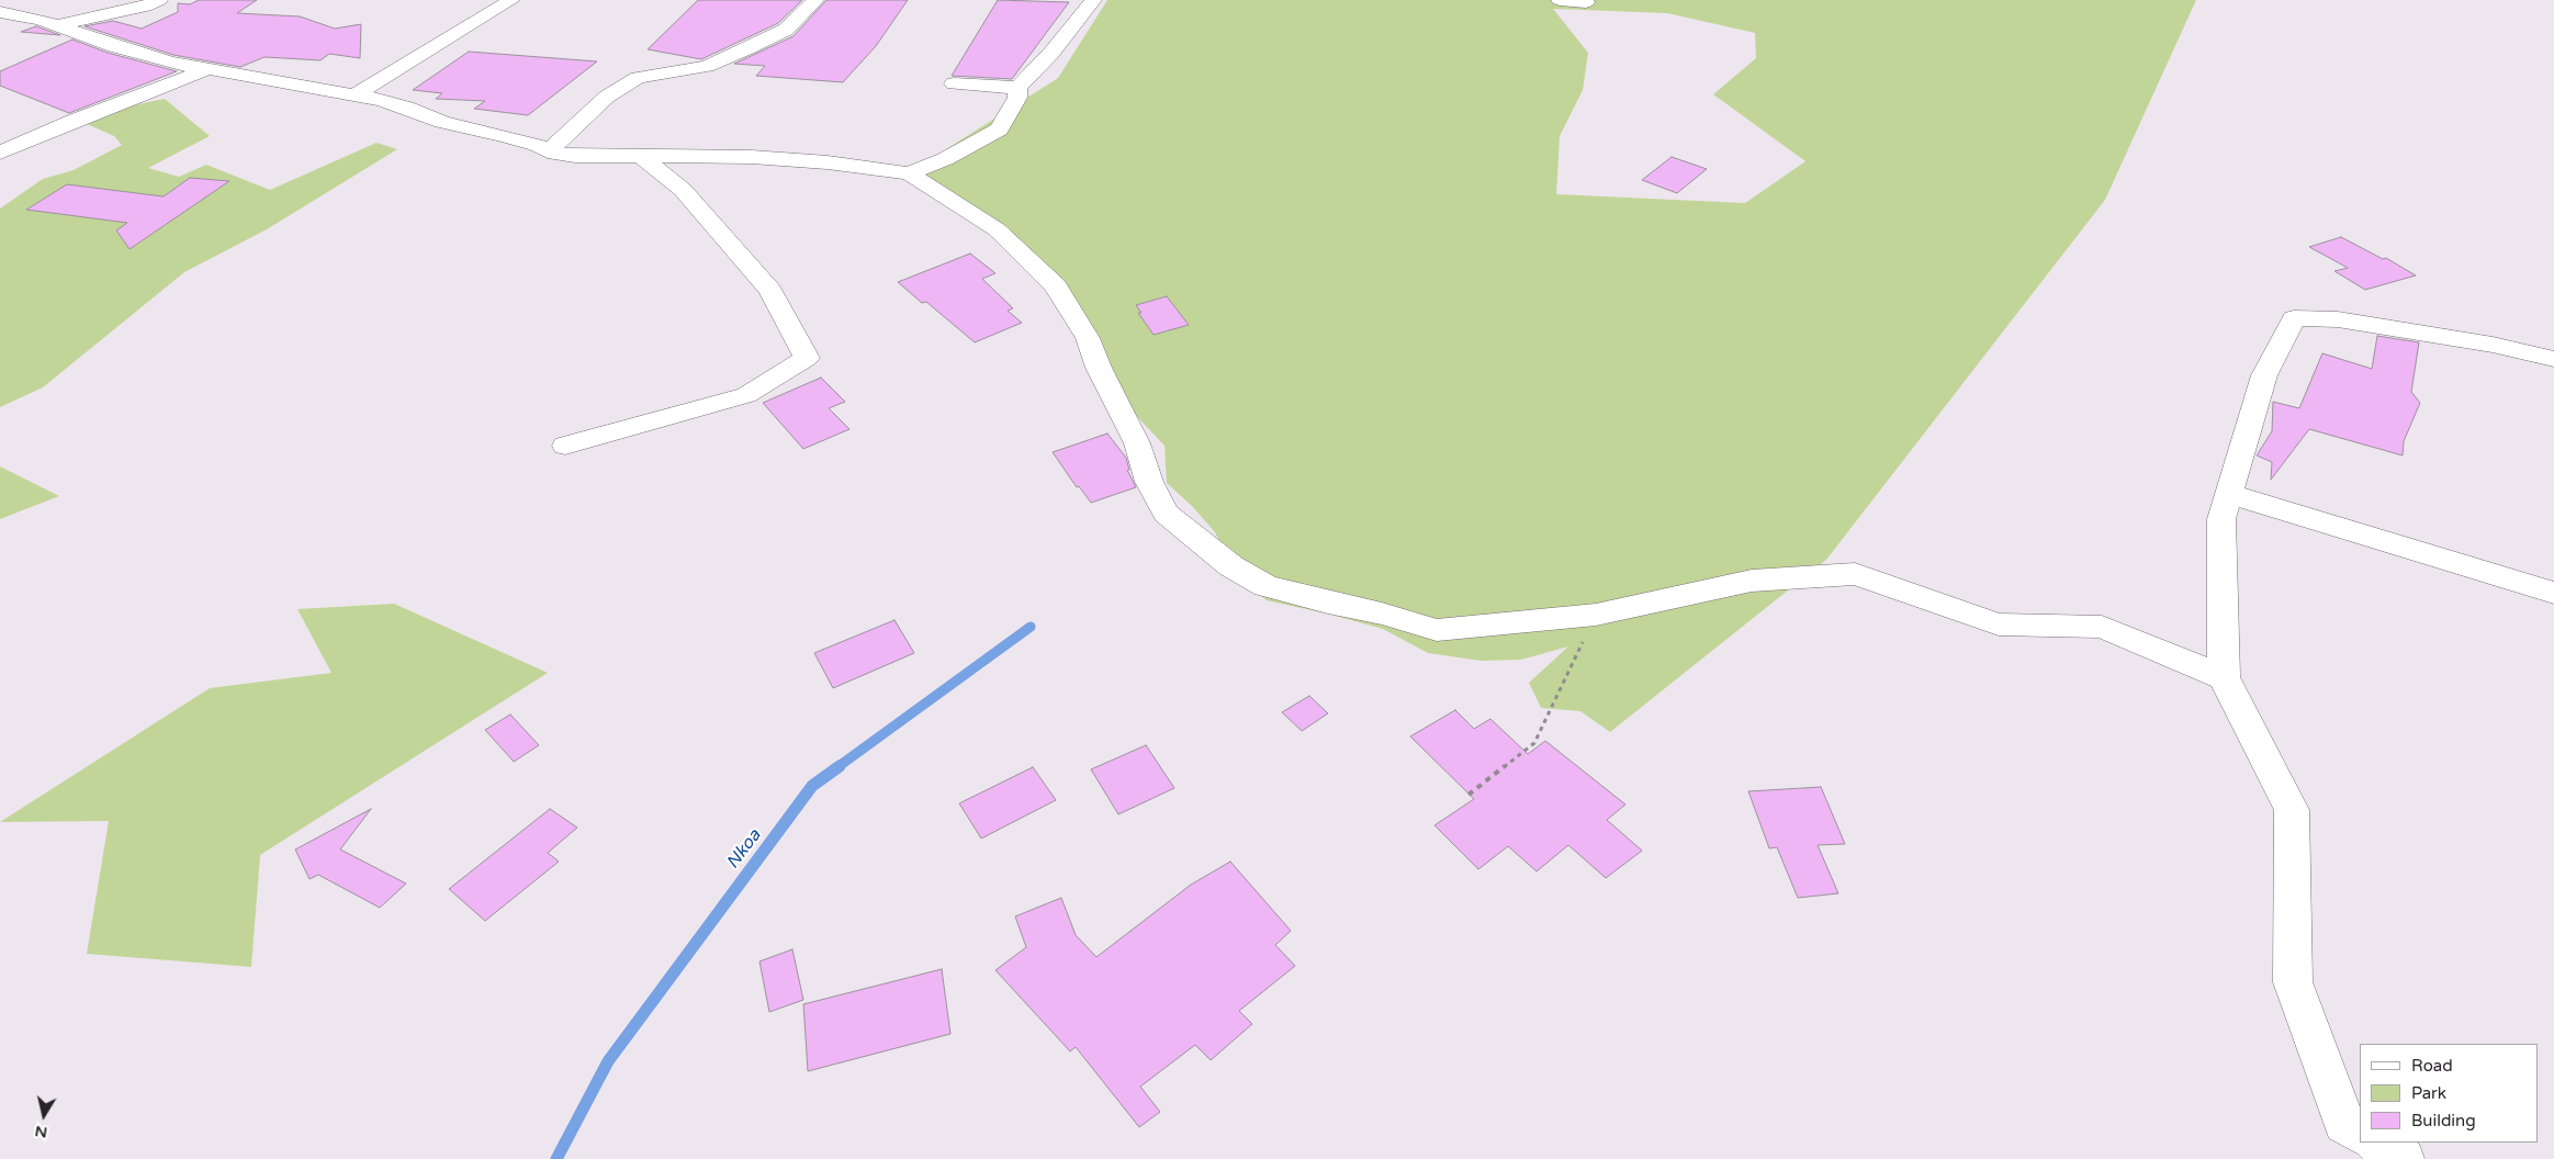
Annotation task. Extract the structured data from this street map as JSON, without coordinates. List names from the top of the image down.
{
  "water": ["Nkoa"],
  "legend": ["Road", "Park", "Building"],
  "north": "bottom"
}
